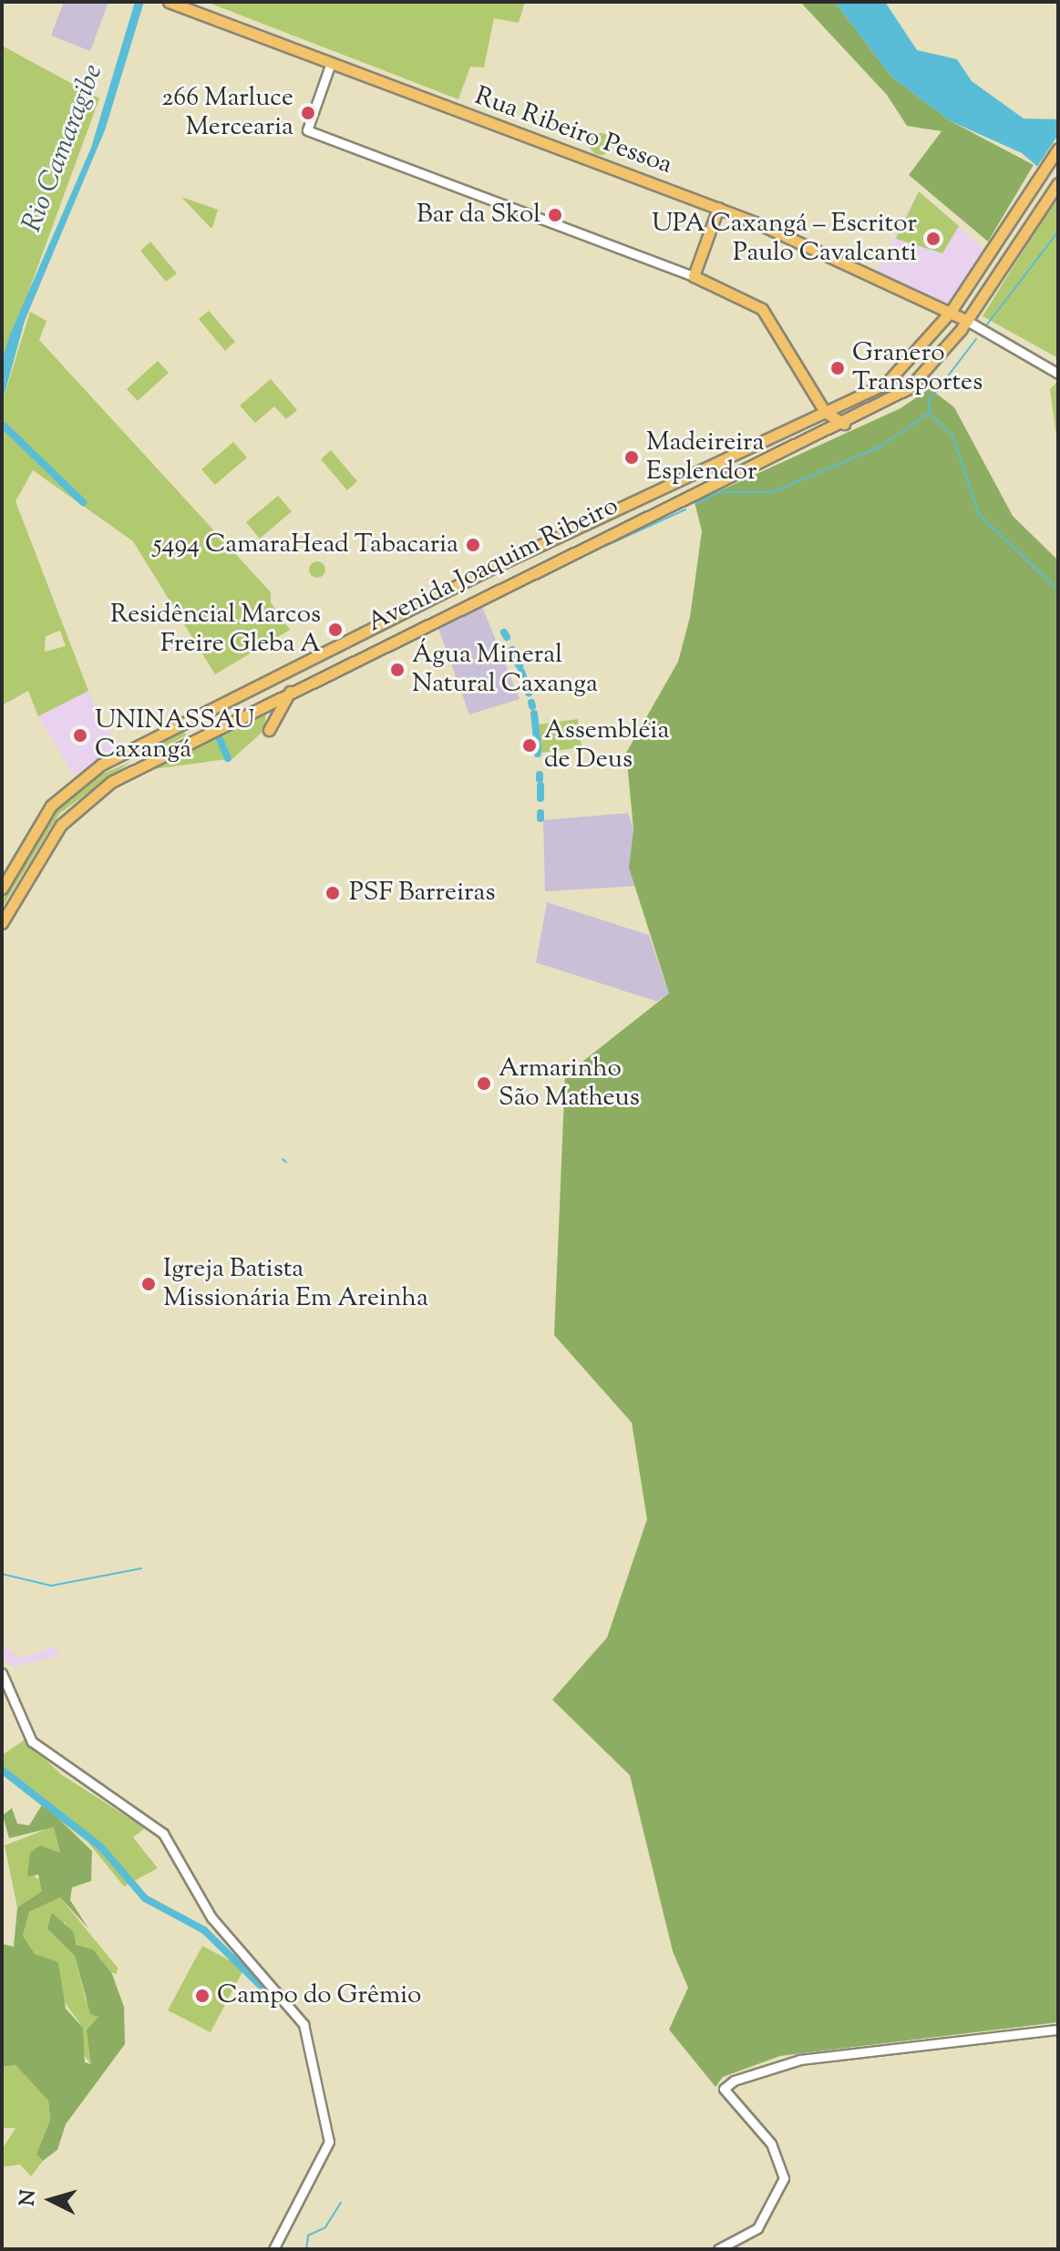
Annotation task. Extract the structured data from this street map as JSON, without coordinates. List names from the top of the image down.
{
  "streets": {
    "main road": ["Rua Ribeiro Pessoa", "Avenida Joaquim Ribeiro"]
  },
  "crossings": [
    ["Rua Ribeiro Pessoa", "Avenida Joaquim Ribeiro"]
  ],
  "water": ["Rio Camaragibe"],
  "places": [
    "266 Marluce Mercearia",
    "Bar da Skol",
    "UPA Caxangá – Escritor Paulo Cavalcanti",
    "Granero Transportes",
    "Madeireira Esplendor",
    "5494 CamaraHead Tabacaria",
    "Residêncial Marcos Freire Gleba A",
    "Água Mineral Natural Caxanga",
    "UNINASSAU Caxangá",
    "Assembléia de Deus",
    "PSF Barreiras",
    "Armarinho São Matheus",
    "Igreja Batista Missionária Em Areinha",
    "Campo do Grêmio"
  ],
  "north": "left"
}
